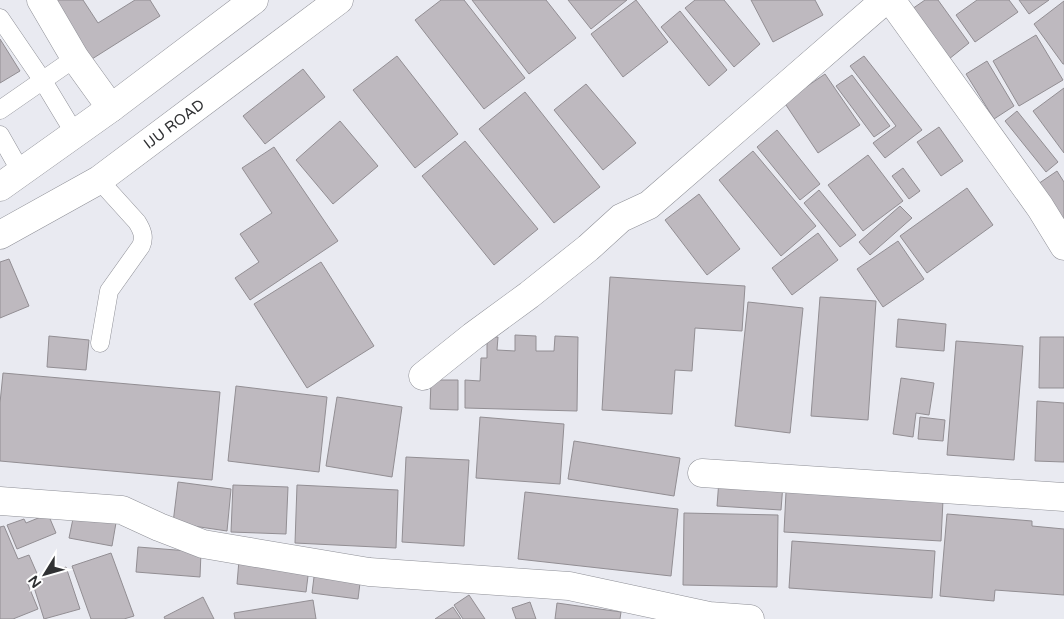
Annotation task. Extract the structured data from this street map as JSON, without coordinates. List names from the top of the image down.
{
  "streets": {
    "street": ["IJU ROAD"]
  },
  "north": "bottom left"
}
